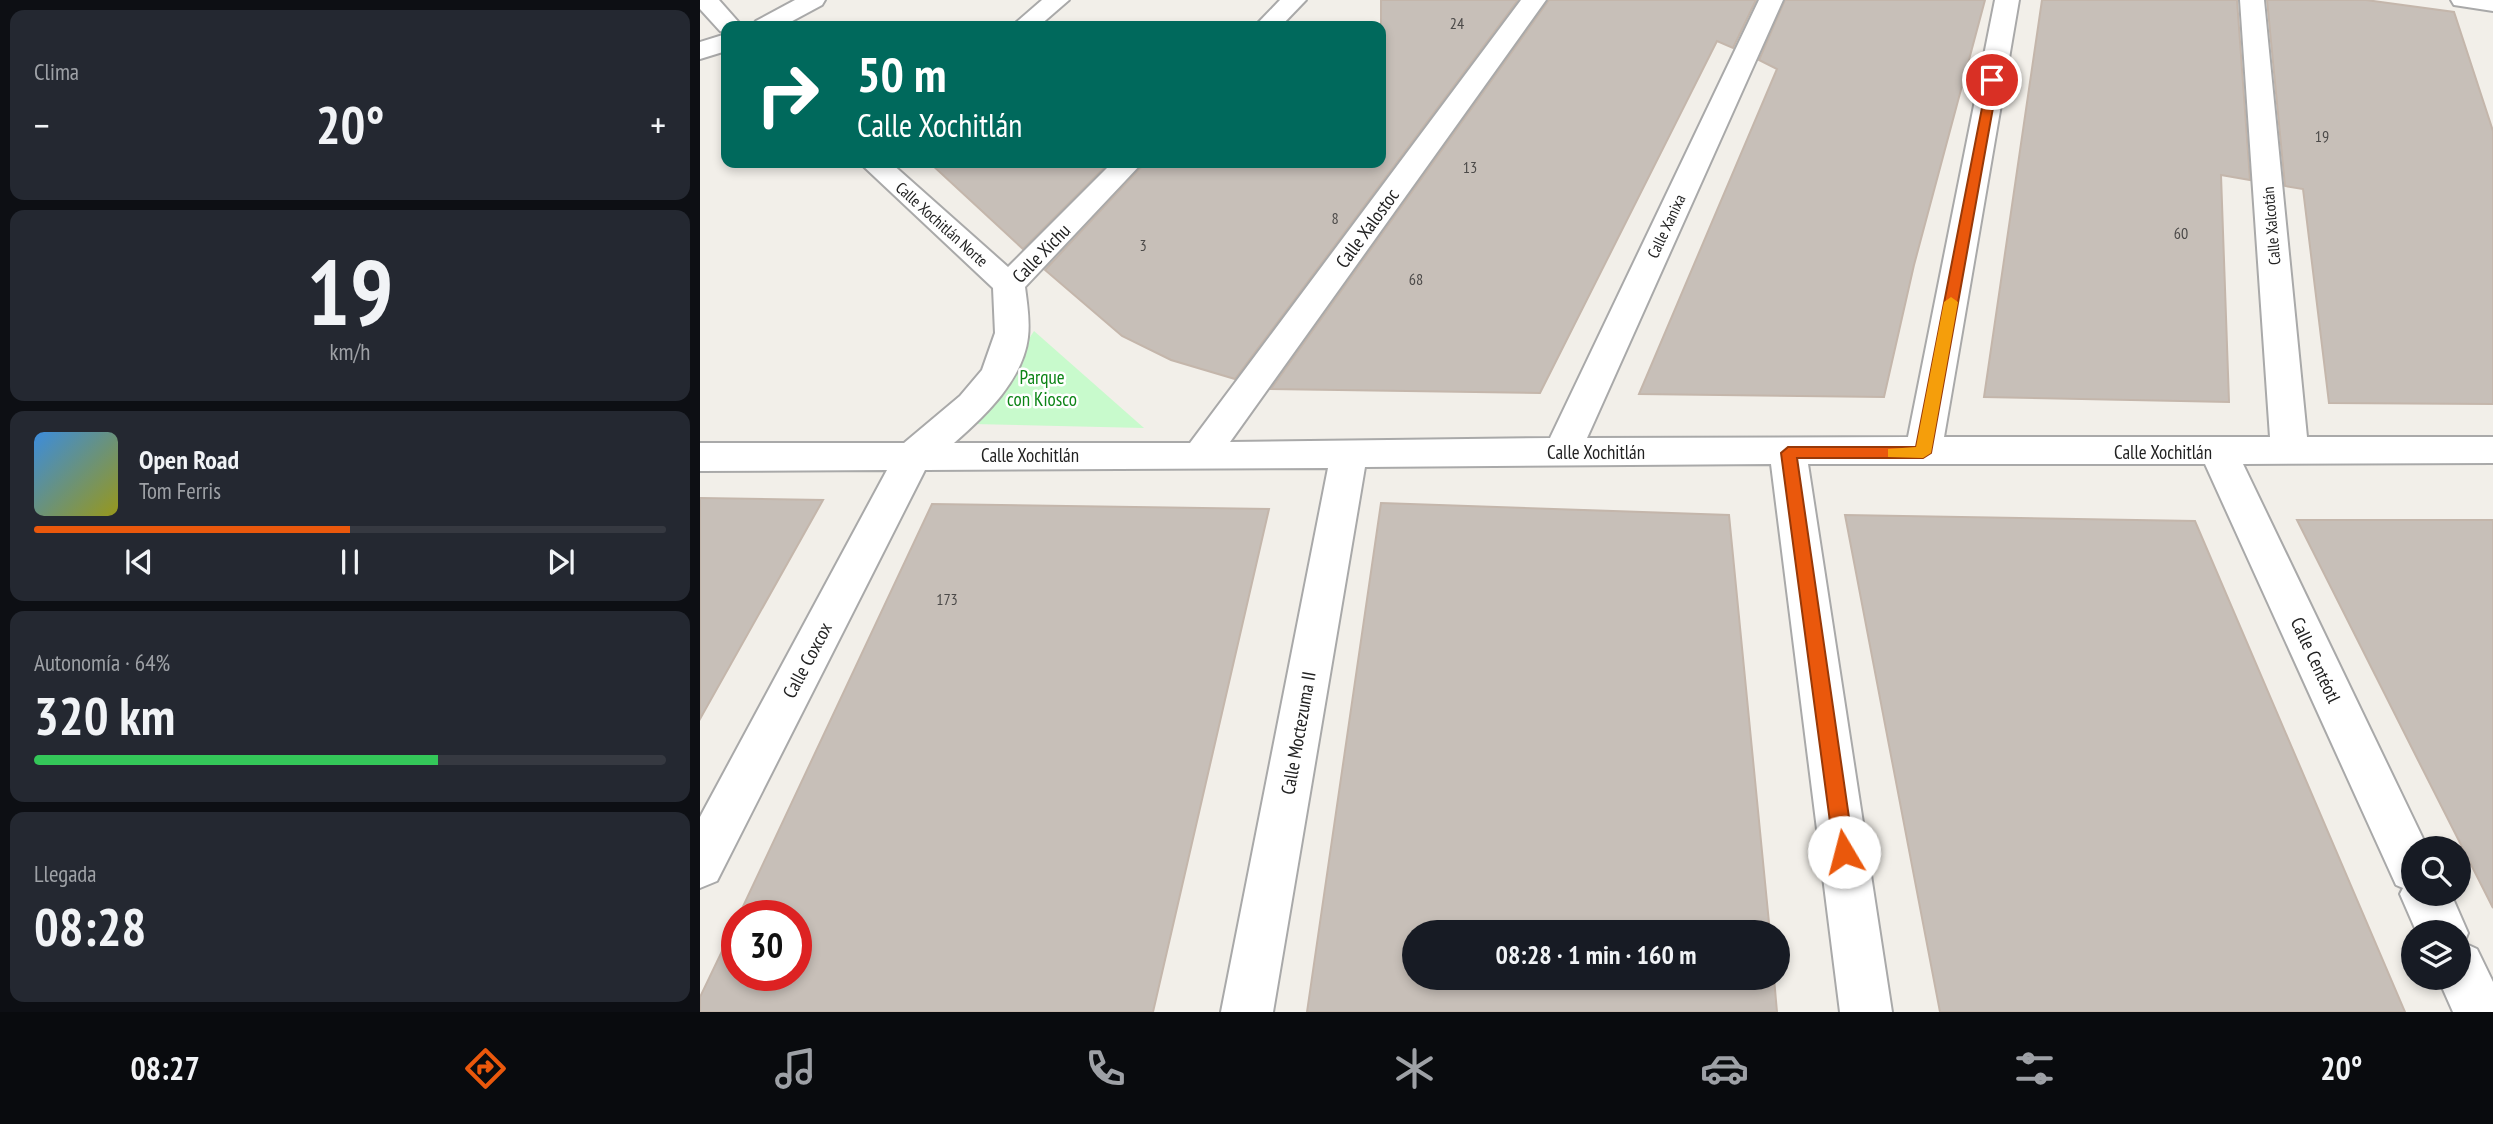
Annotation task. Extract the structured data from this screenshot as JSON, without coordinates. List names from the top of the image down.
{
  "streets": {
    "street": [
      "Calle Xochitlán Norte",
      "Calle Xanixa",
      "Calle Xalcotán",
      "Calle Xalostoc",
      "Calle Xichu",
      "Calle Xochitlán",
      "Calle Coxcox",
      "Calle Centéotl",
      "Calle Moctezuma II"
    ]
  },
  "crossings": [
    ["Calle Xochitlán Norte", "Calle Xichu"],
    ["Calle Xanixa", "Calle Xochitlán"],
    ["Calle Xalcotán", "Calle Xochitlán"],
    ["Calle Xalostoc", "Calle Xochitlán"],
    ["Calle Xichu", "Calle Xochitlán"],
    ["Calle Xichu", "Calle Coxcox"],
    ["Calle Xochitlán", "Calle Coxcox"],
    ["Calle Xochitlán", "Calle Centéotl"],
    ["Calle Xochitlán", "Calle Moctezuma II"]
  ],
  "parks": ["Parque con Kiosco"],
  "house_numbers": [
    "24",
    "19",
    "13",
    "8",
    "60",
    "3",
    "68",
    "173"
  ],
  "page": {
    "tile": [
      "Clima",
      ["19", "km/h"],
      ["Autonomía · 64%", "320 km"],
      ["Llegada", "08:28"]
    ],
    "turn": ["50 m", "Calle Xochitlán"],
    "heat": ["−", "20°", "+"],
    "song": ["Open Road", "Tom Ferris"],
    "limit": "30",
    "trip": "08:28 · 1 min · 160 m",
    "tabs": ["08:27", "20°"]
  }
}
